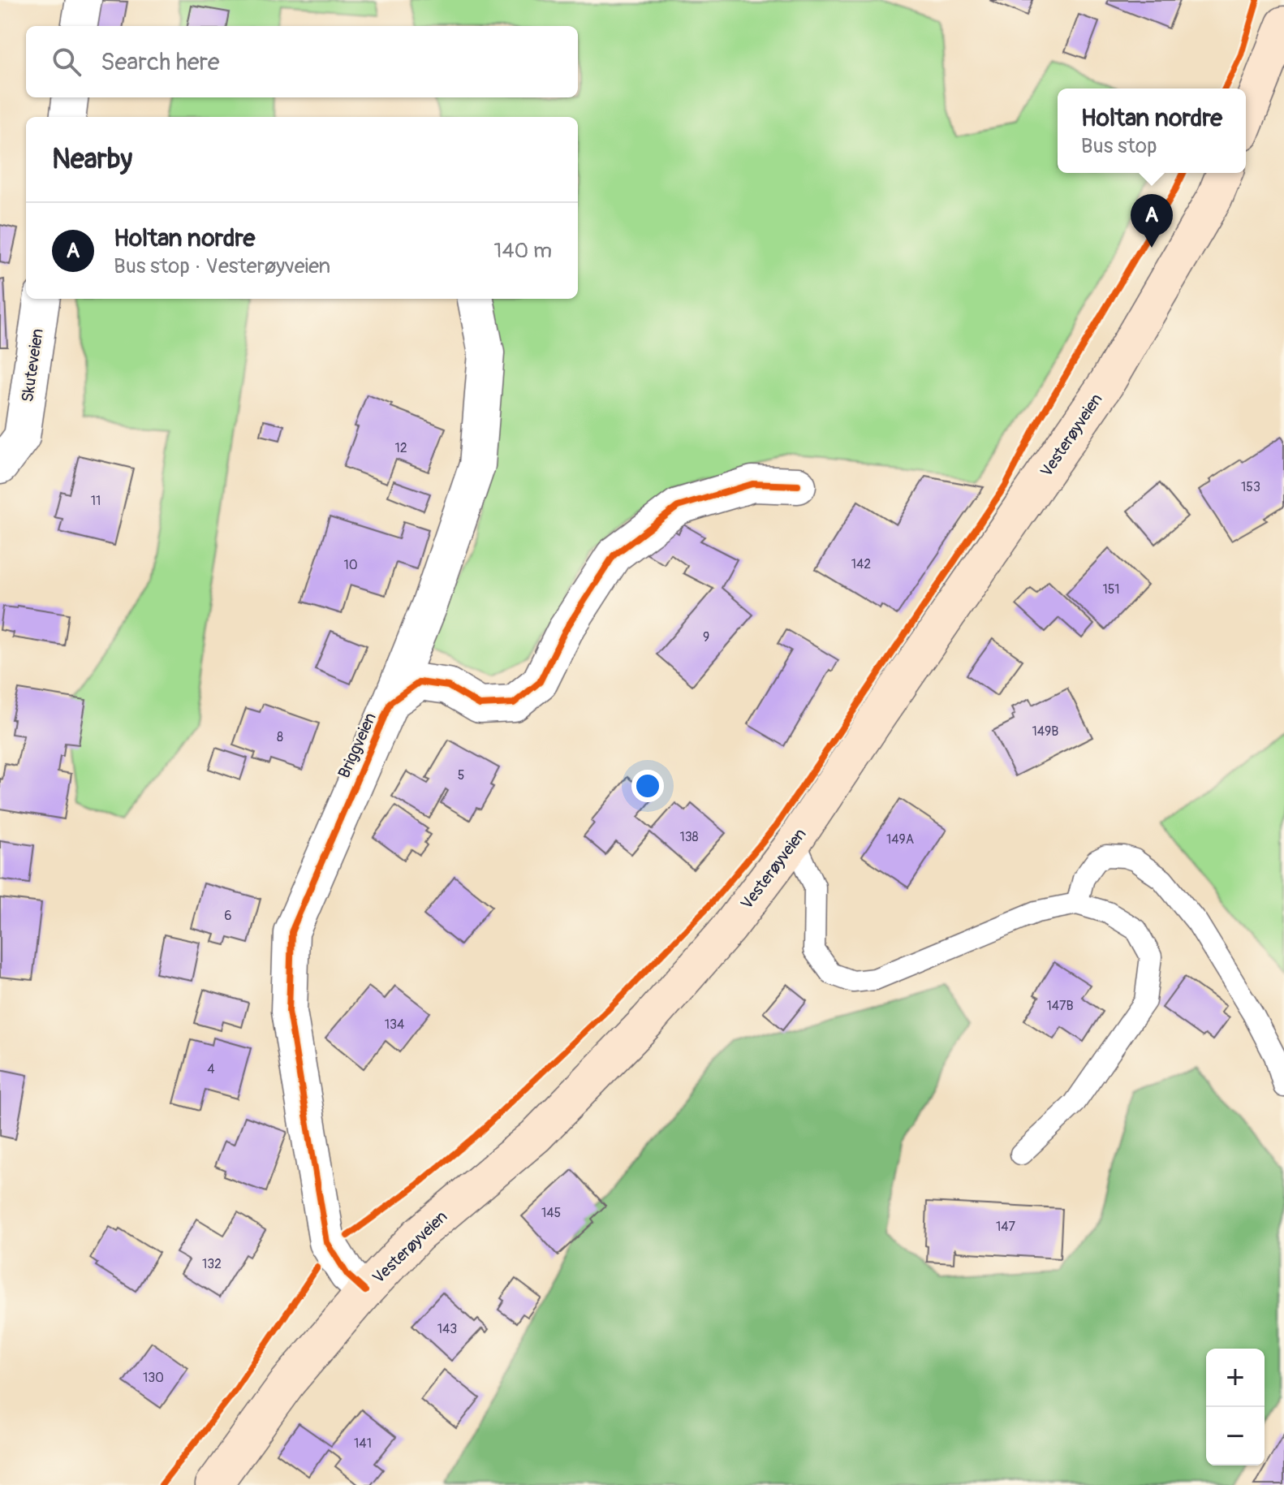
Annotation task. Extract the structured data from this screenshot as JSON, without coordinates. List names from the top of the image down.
{
  "streets": {
    "main road": ["Vesterøyveien"],
    "street": ["Skuteveien", "Briggveien"]
  },
  "crossings": [
    ["Vesterøyveien", "Briggveien"]
  ],
  "house_numbers": [
    "12",
    "153",
    "11",
    "142",
    "10",
    "151",
    "9",
    "149B",
    "8",
    "5",
    "138",
    "149A",
    "6",
    "147B",
    "134",
    "4",
    "145",
    "147",
    "132",
    "143",
    "130",
    "141"
  ],
  "page": {
    "search": "Search here",
    "popup": ["Holtan nordre", "Bus stop"],
    "heading": "Nearby",
    "pins": "A",
    "list": [
      {
        "mark": "A",
        "name": "Holtan nordre",
        "note": "Bus stop · Vesterøyveien",
        "value": "140 m"
      }
    ],
    "map_buttons": ["+", "−"]
  }
}
